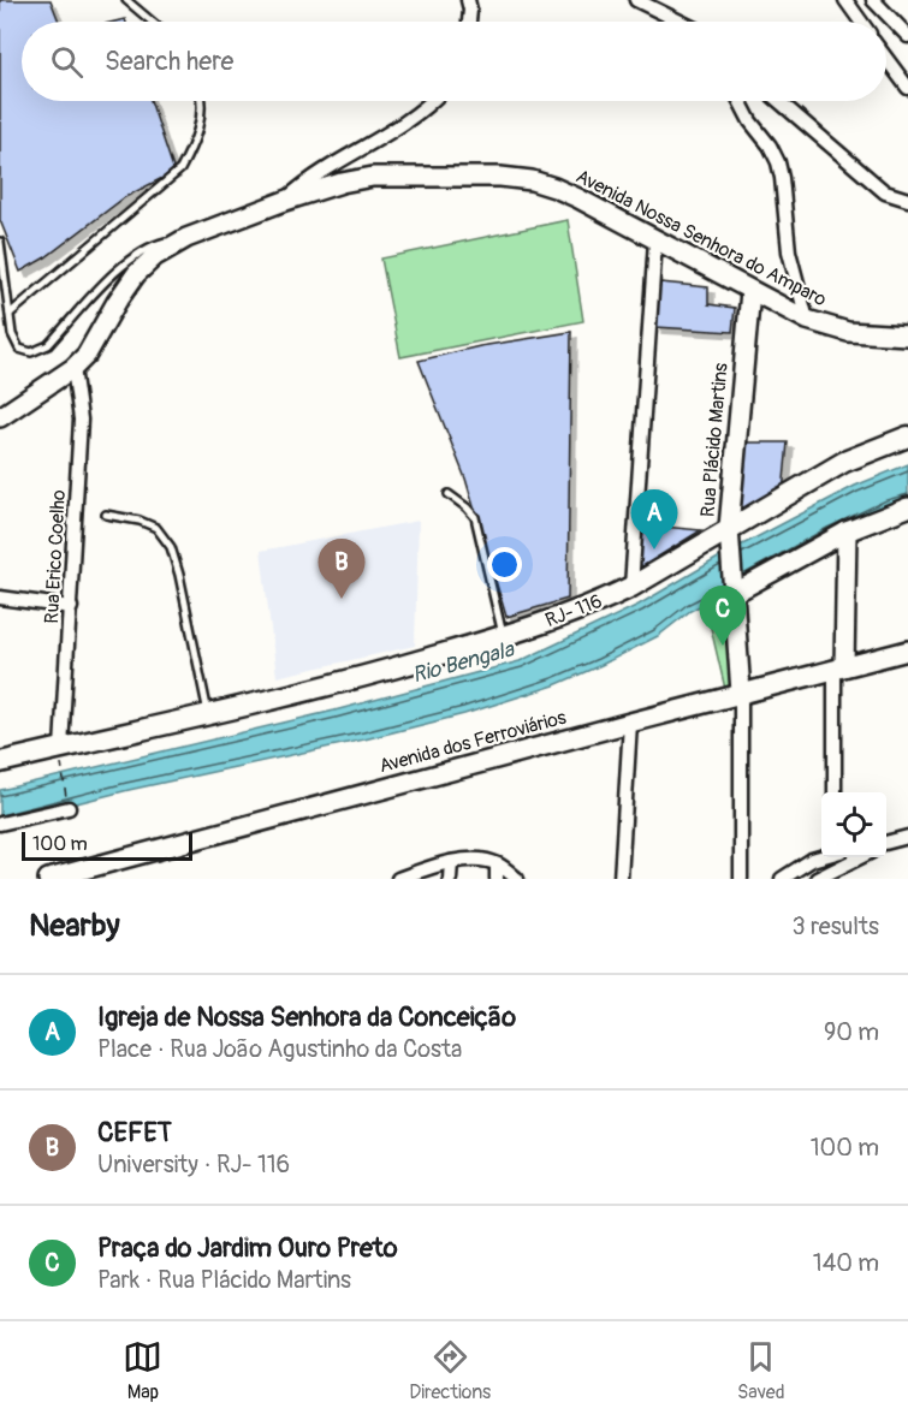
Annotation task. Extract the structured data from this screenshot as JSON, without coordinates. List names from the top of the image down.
{
  "streets": {
    "main road": [
      "Avenida Nossa Senhora do Amparo",
      "Rua Plácido Martins",
      "RJ- 116",
      "Avenida dos Ferroviários"
    ],
    "street": ["Rua Erico Coelho"]
  },
  "crossings": [
    ["Avenida Nossa Senhora do Amparo", "Rua Plácido Martins"],
    ["Avenida Nossa Senhora do Amparo", "Rua Erico Coelho"],
    ["Rua Plácido Martins", "RJ- 116"],
    ["Rua Plácido Martins", "Avenida dos Ferroviários"],
    ["Rua Erico Coelho", "RJ- 116"]
  ],
  "water": ["Rio Bengala"],
  "scale_bar": "100 m",
  "page": {
    "search": "Search here",
    "pins": ["A", "B", "C"],
    "scale": "100 m",
    "heading": ["Nearby", "3 results"],
    "list": [
      {
        "mark": "A",
        "name": "Igreja de Nossa Senhora da Conceição",
        "note": "Place · Rua João Agustinho da Costa",
        "value": "90 m"
      },
      {
        "mark": "B",
        "name": "CEFET",
        "note": "University · RJ- 116",
        "value": "100 m"
      },
      {
        "mark": "C",
        "name": "Praça do Jardim Ouro Preto",
        "note": "Park · Rua Plácido Martins",
        "value": "140 m"
      }
    ],
    "nav": ["Map", "Directions", "Saved"]
  }
}
